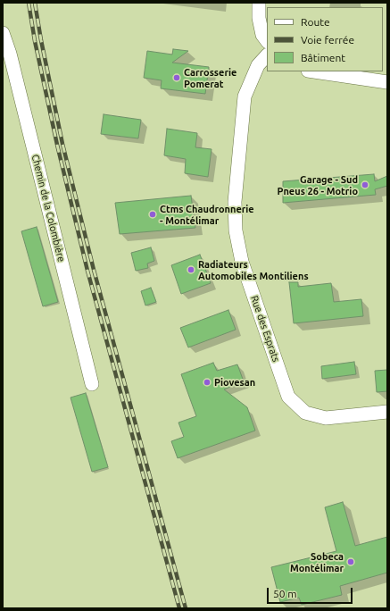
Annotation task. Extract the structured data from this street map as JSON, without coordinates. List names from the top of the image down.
{
  "streets": {
    "street": ["Chemin de la Colombière", "Rue des Esprats"]
  },
  "places": [
    "Carrosserie Pomerat",
    "Garage - Sud Pneus 26 - Motrio",
    "Ctms Chaudronnerie - Montélimar",
    "Radiateurs Automobiles Montiliens",
    "Piovesan",
    "Sobeca Montélimar"
  ],
  "legend": ["Route", "Voie ferrée", "Bâtiment"],
  "scale_bar": "50 m"
}
